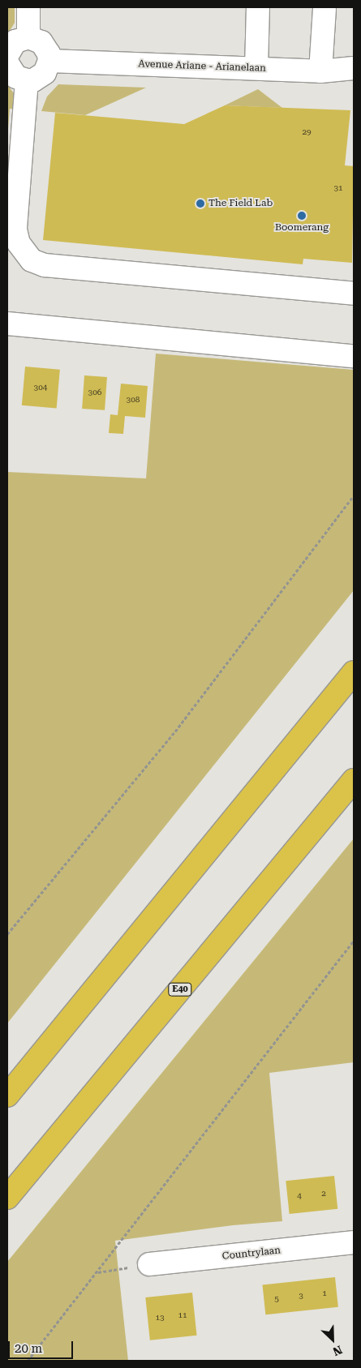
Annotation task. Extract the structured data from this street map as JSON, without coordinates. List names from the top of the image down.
{
  "streets": {
    "highway": ["E40"],
    "street": ["Avenue Ariane - Arianelaan", "Countrylaan"]
  },
  "places": ["The Field Lab", "Boomerang"],
  "house_numbers": [
    "29",
    "31",
    "304",
    "306",
    "308",
    "2",
    "4",
    "1",
    "3",
    "5",
    "11",
    "13"
  ],
  "scale_bar": "20 m",
  "north": "bottom right"
}
